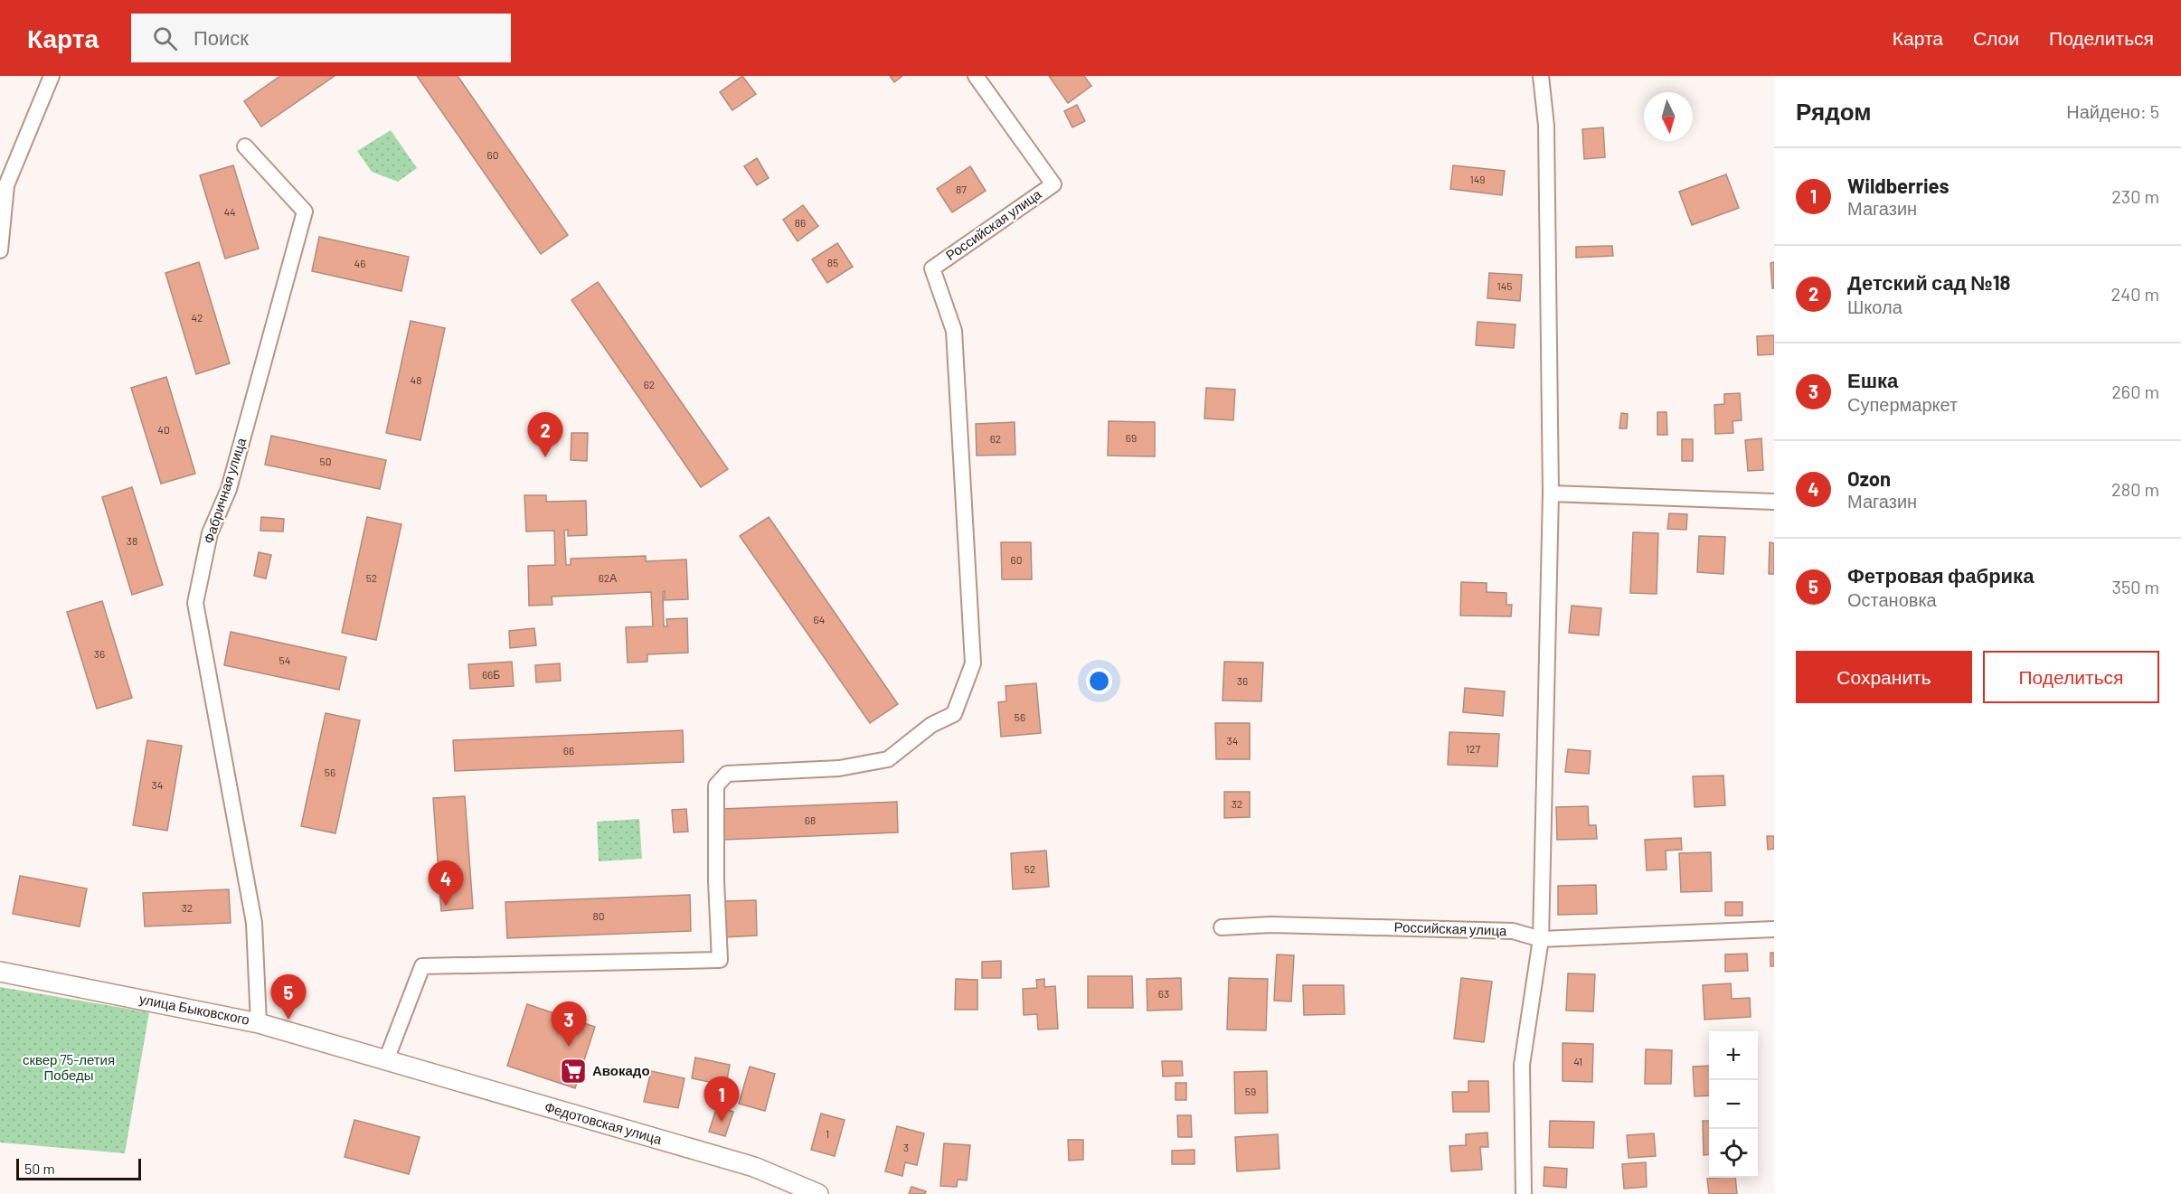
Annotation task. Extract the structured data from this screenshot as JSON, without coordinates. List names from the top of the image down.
{
  "streets": {
    "street": [
      "Российская улица",
      "Фабричная улица",
      "улица Быковского",
      "Федотовская улица"
    ]
  },
  "crossings": [
    ["Российская улица", "улица Быковского"],
    ["Российская улица", "Федотовская улица"],
    ["Фабричная улица", "улица Быковского"],
    ["улица Быковского", "Федотовская улица"]
  ],
  "parks": ["сквер 75-летия Победы"],
  "places": {
    "supermarket": ["Авокадо"]
  },
  "house_numbers": [
    "60",
    "149",
    "87",
    "44",
    "86",
    "85",
    "46",
    "145",
    "42",
    "48",
    "62",
    "40",
    "69",
    "62",
    "50",
    "38",
    "60",
    "52",
    "62А",
    "64",
    "36",
    "54",
    "66Б",
    "36",
    "56",
    "34",
    "127",
    "66",
    "56",
    "34",
    "32",
    "68",
    "52",
    "32",
    "80",
    "63",
    "41",
    "59",
    "1",
    "3"
  ],
  "scale_bar": "50 m",
  "north": "bottom",
  "page": {
    "header": "Карта",
    "search": "Поиск",
    "nav": ["Карта", "Слои", "Поделиться"],
    "heading": ["Рядом", "Найдено: 5"],
    "list": [
      {
        "mark": "1",
        "name": "Wildberries",
        "note": "Магазин",
        "value": "230 m"
      },
      {
        "mark": "2",
        "name": "Детский сад №18",
        "note": "Школа",
        "value": "240 m"
      },
      {
        "mark": "3",
        "name": "Ешка",
        "note": "Супермаркет",
        "value": "260 m"
      },
      {
        "mark": "4",
        "name": "Ozon",
        "note": "Магазин",
        "value": "280 m"
      },
      {
        "mark": "5",
        "name": "Фетровая фабрика",
        "note": "Остановка",
        "value": "350 m"
      }
    ],
    "pins": [
      "2",
      "4",
      "5",
      "3",
      "1"
    ],
    "buttons": ["Сохранить", "Поделиться"],
    "map_buttons": ["+", "−"],
    "scale": "50 m"
  }
}
